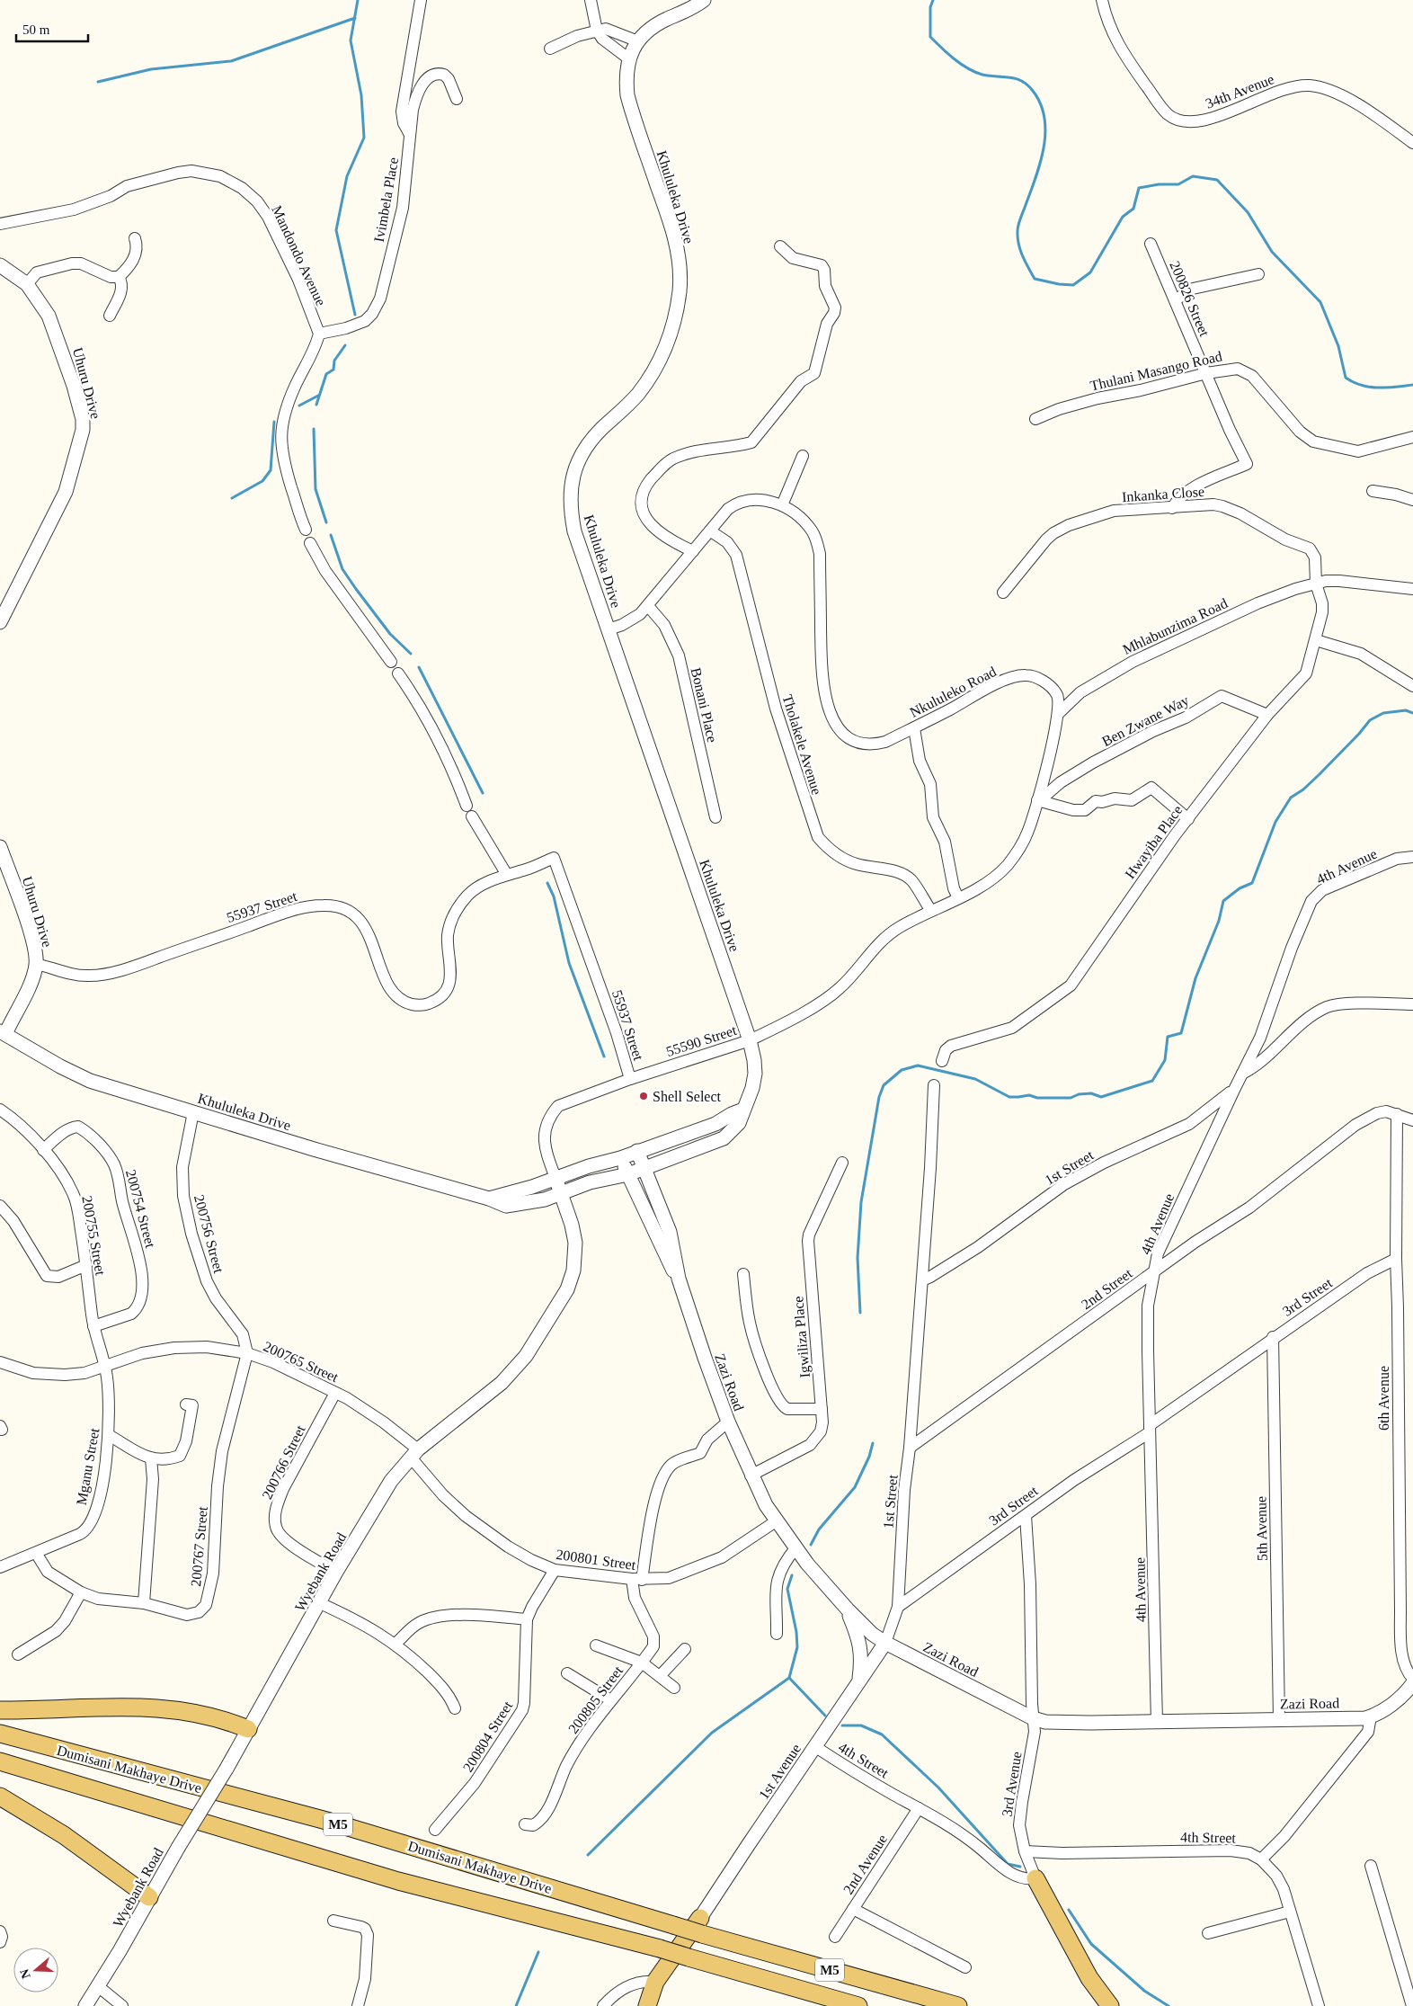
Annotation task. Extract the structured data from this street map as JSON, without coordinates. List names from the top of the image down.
{
  "streets": {
    "main road": ["Dumisani Makhaye Drive", "M5"],
    "street": [
      "34th Avenue",
      "Khululeka Drive",
      "Ivimbela Place",
      "Mandondo Avenue",
      "200826 Street",
      "Thulani Masango Road",
      "Uhuru Drive",
      "Inkanka Close",
      "Mhlabunzima Road",
      "Nkululeko Road",
      "Bonani Place",
      "Ben Zwane Way",
      "Tholakele Avenue",
      "Hwayiba Place",
      "4th Avenue",
      "55937 Street",
      "55590 Street",
      "1st Street",
      "200754 Street",
      "200756 Street",
      "200755 Street",
      "2nd Street",
      "3rd Street",
      "Igwiliza Place",
      "200765 Street",
      "Zazi Road",
      "6th Avenue",
      "200766 Street",
      "Mganu Street",
      "5th Avenue",
      "200767 Street",
      "200801 Street",
      "Wyebank Road",
      "200805 Street",
      "200804 Street",
      "4th Street",
      "1st Avenue",
      "3rd Avenue",
      "2nd Avenue"
    ]
  },
  "crossings": [
    ["Khululeka Drive", "Uhuru Drive"],
    ["Khululeka Drive", "Nkululeko Road"],
    ["Khululeka Drive", "55590 Street"],
    ["Khululeka Drive", "200756 Street"],
    ["Khululeka Drive", "Zazi Road"],
    ["Khululeka Drive", "Wyebank Road"],
    ["Ivimbela Place", "Mandondo Avenue"],
    ["200826 Street", "Thulani Masango Road"],
    ["200826 Street", "Inkanka Close"],
    ["Uhuru Drive", "55937 Street"],
    ["Inkanka Close", "Mhlabunzima Road"],
    ["Inkanka Close", "Hwayiba Place"],
    ["Mhlabunzima Road", "Nkululeko Road"],
    ["Mhlabunzima Road", "Hwayiba Place"],
    ["Nkululeko Road", "Bonani Place"],
    ["Nkululeko Road", "Ben Zwane Way"],
    ["Nkululeko Road", "Tholakele Avenue"],
    ["Nkululeko Road", "55590 Street"],
    ["Ben Zwane Way", "Hwayiba Place"],
    ["4th Avenue", "1st Street"],
    ["4th Avenue", "2nd Street"],
    ["4th Avenue", "3rd Street"],
    ["4th Avenue", "Zazi Road"],
    ["55937 Street", "55590 Street"],
    ["55590 Street", "Wyebank Road"],
    ["1st Street", "2nd Street"],
    ["1st Street", "3rd Street"],
    ["1st Street", "Zazi Road"],
    ["1st Street", "1st Avenue"],
    ["200754 Street", "200755 Street"],
    ["200754 Street", "Mganu Street"],
    ["200756 Street", "200765 Street"],
    ["200756 Street", "200767 Street"],
    ["200755 Street", "Mganu Street"],
    ["2nd Street", "6th Avenue"],
    ["3rd Street", "6th Avenue"],
    ["3rd Street", "5th Avenue"],
    ["3rd Street", "3rd Avenue"],
    ["Igwiliza Place", "Zazi Road"],
    ["200765 Street", "200766 Street"],
    ["200765 Street", "Mganu Street"],
    ["200765 Street", "200767 Street"],
    ["200765 Street", "200801 Street"],
    ["200765 Street", "Wyebank Road"],
    ["Zazi Road", "5th Avenue"],
    ["Zazi Road", "200801 Street"],
    ["Zazi Road", "1st Avenue"],
    ["Zazi Road", "3rd Avenue"],
    ["200766 Street", "Wyebank Road"],
    ["Mganu Street", "200767 Street"],
    ["200801 Street", "Wyebank Road"],
    ["200801 Street", "200805 Street"],
    ["200801 Street", "200804 Street"],
    ["4th Street", "1st Avenue"],
    ["4th Street", "3rd Avenue"],
    ["4th Street", "2nd Avenue"],
    ["Dumisani Makhaye Drive", "1st Avenue"]
  ],
  "places": ["Shell Select"],
  "scale_bar": "50 m",
  "north": "left"
}
